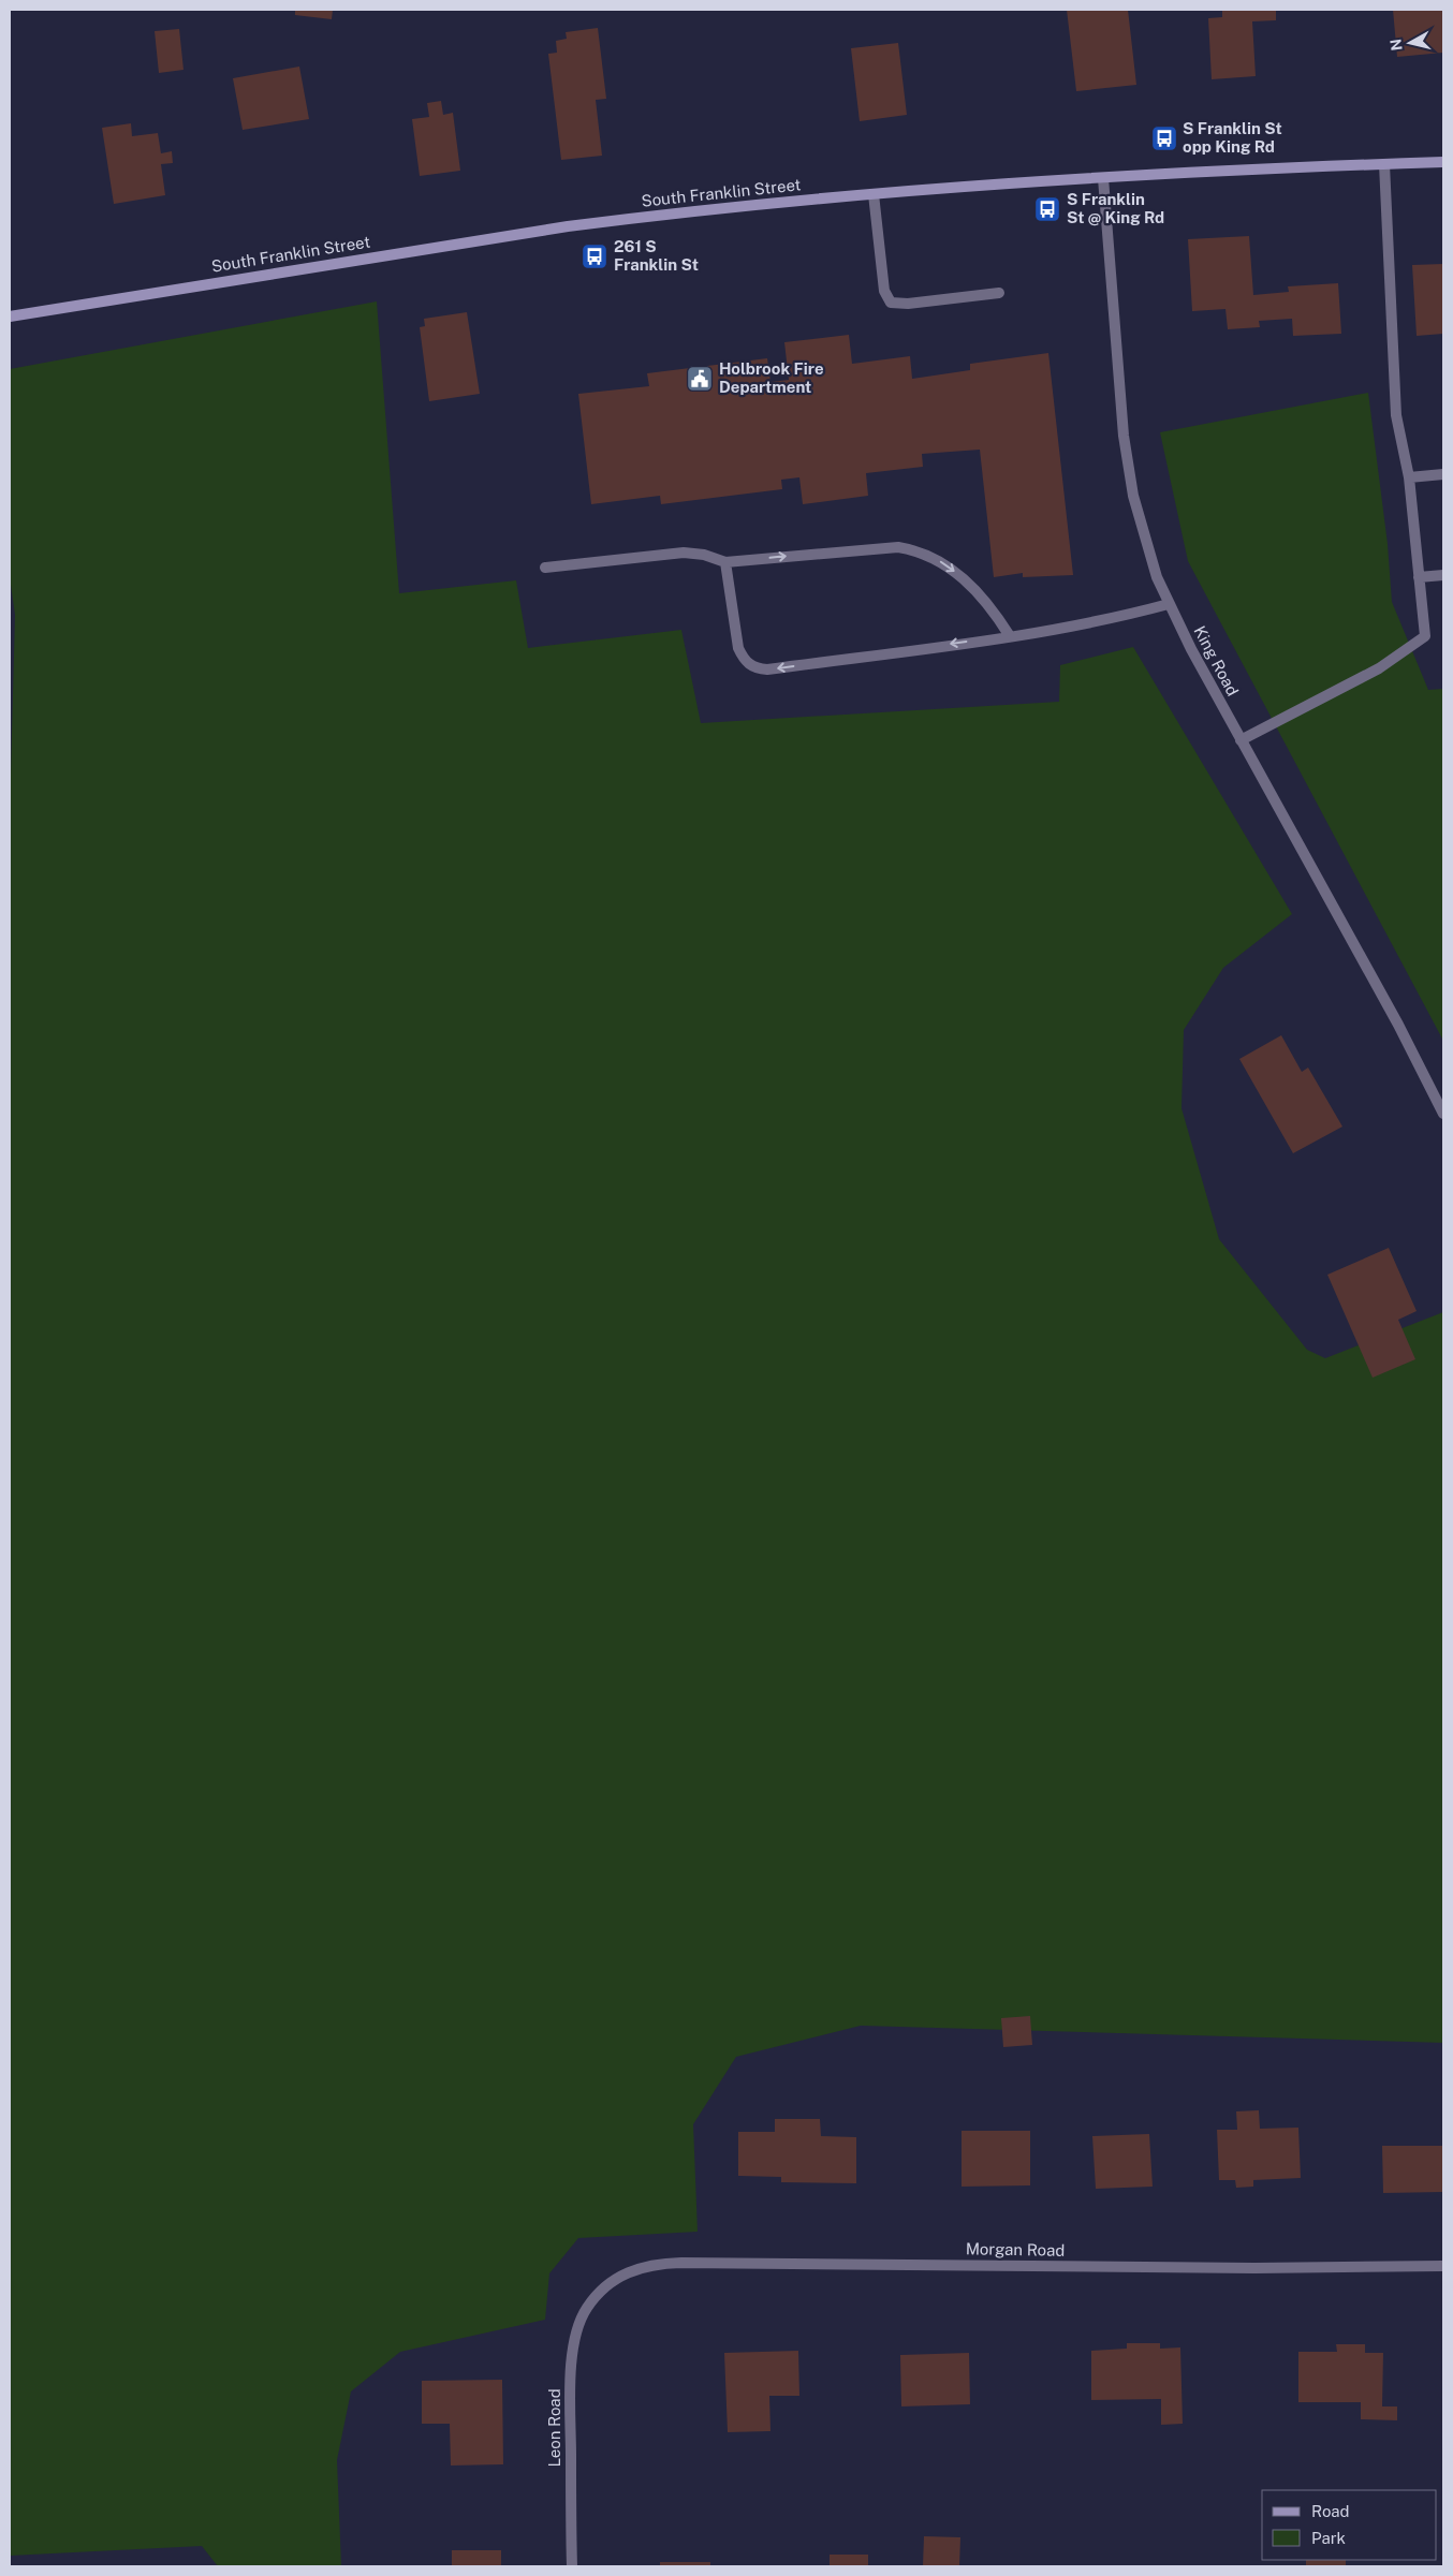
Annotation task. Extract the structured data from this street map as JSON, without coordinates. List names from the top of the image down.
{
  "streets": {
    "main road": ["South Franklin Street"],
    "street": ["King Road", "Morgan Road", "Leon Road"]
  },
  "crossings": [
    ["South Franklin Street", "King Road"],
    ["Morgan Road", "Leon Road"]
  ],
  "places": {
    "bus stop": ["S Franklin St opp King Rd", "S Franklin St @ King Rd", "261 S Franklin St"],
    "public building": ["Holbrook Fire Department"]
  },
  "legend": ["Road", "Park"],
  "north": "left"
}
